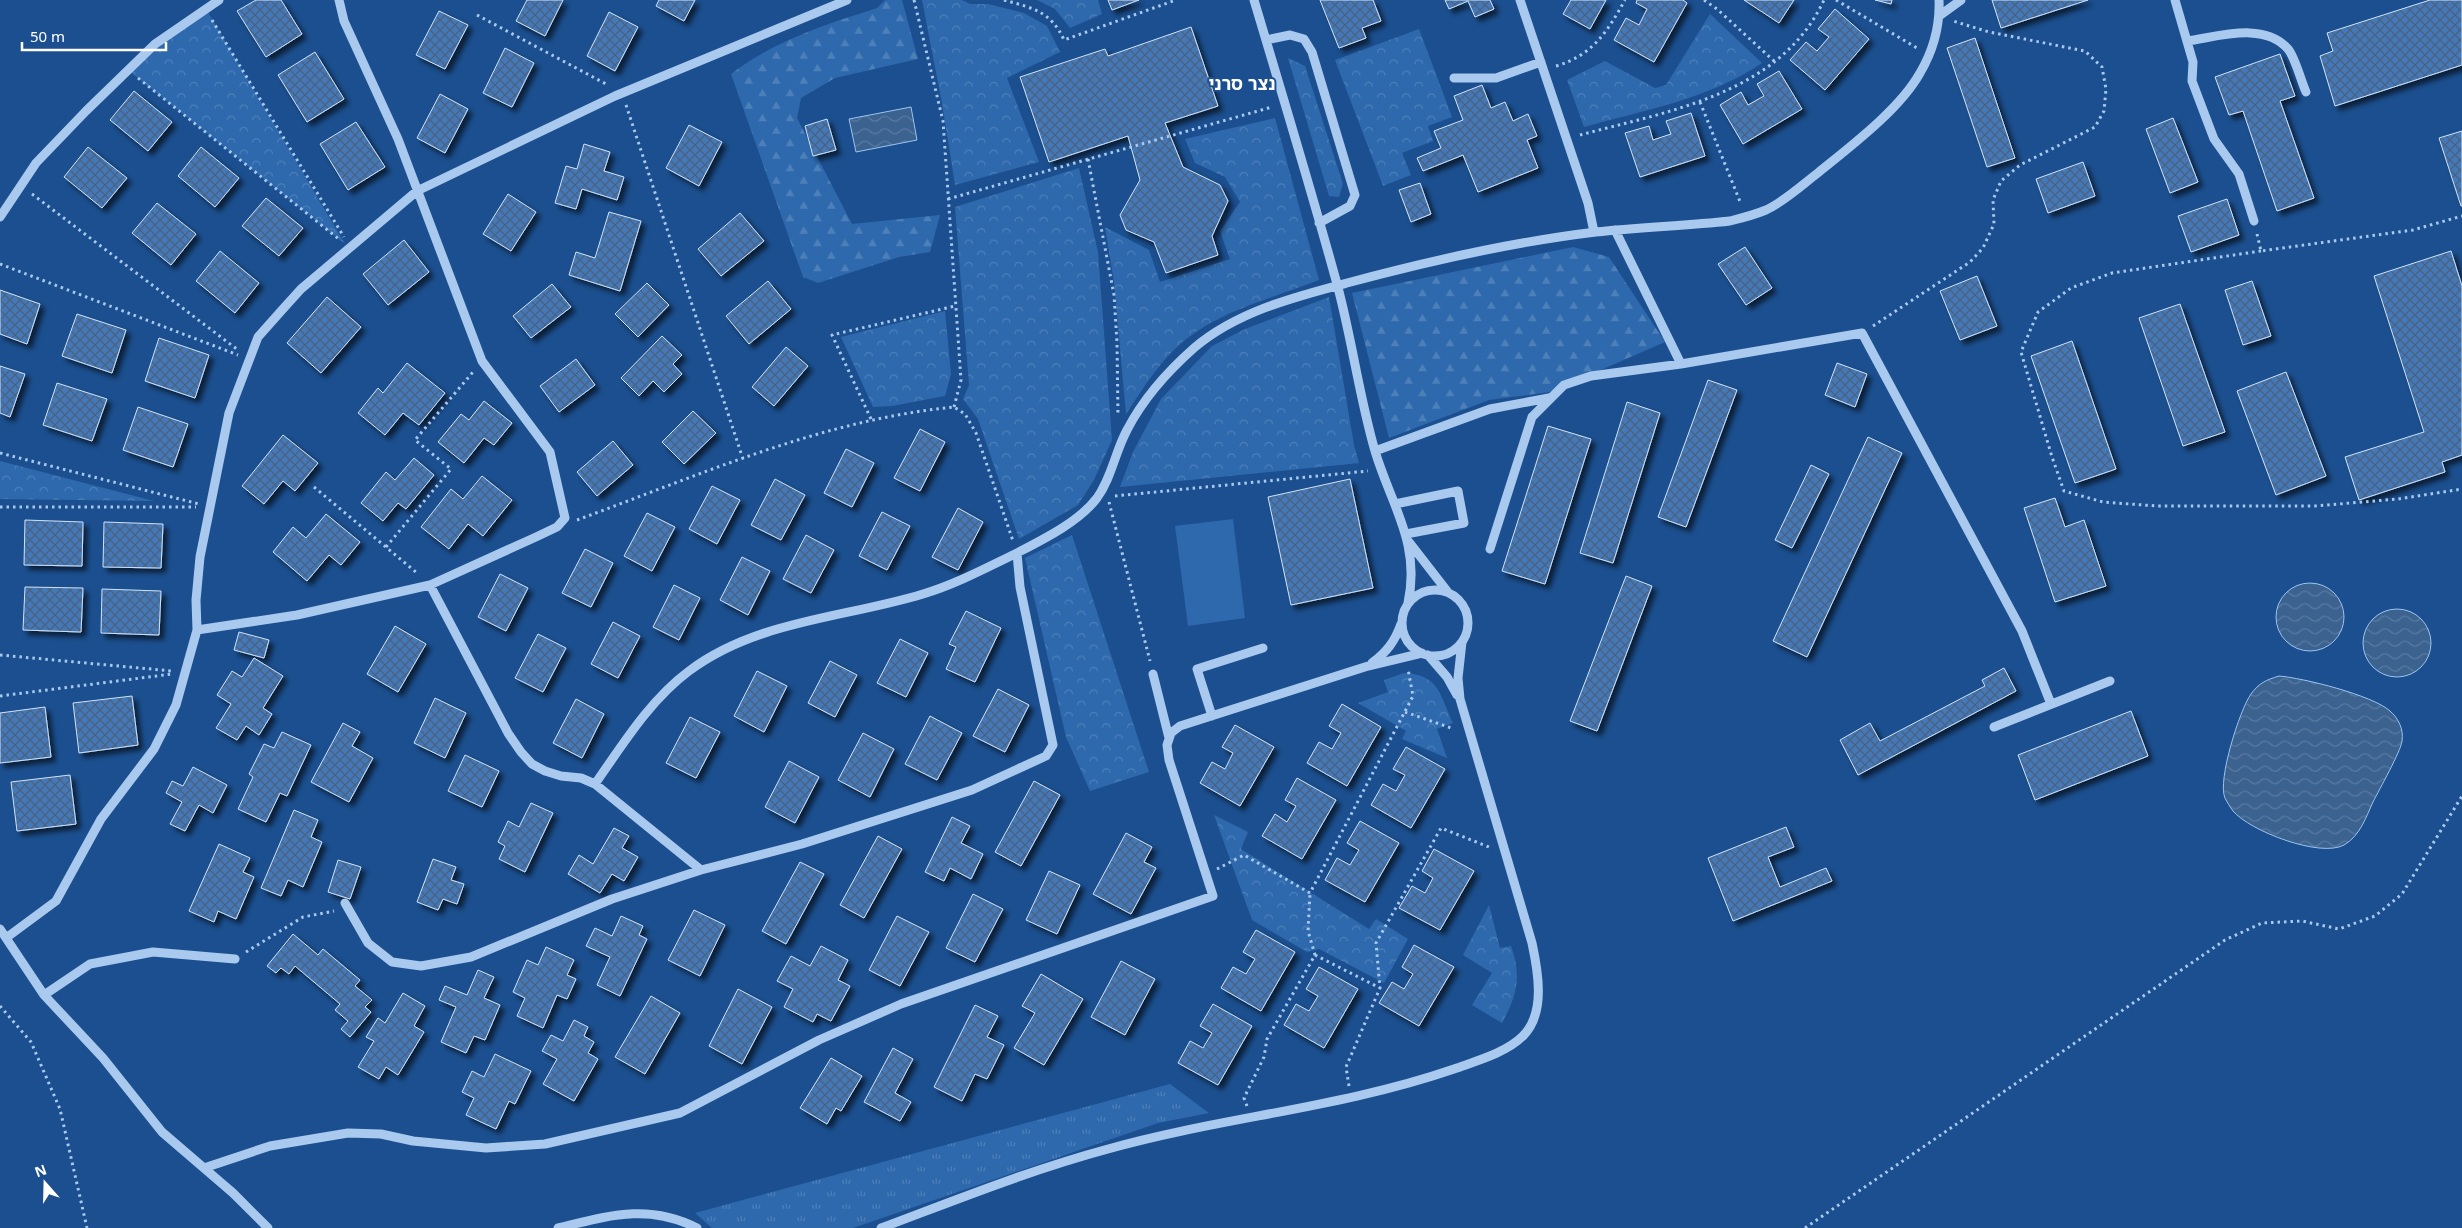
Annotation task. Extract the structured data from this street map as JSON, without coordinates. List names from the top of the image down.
{
  "districts": ["נצר סרני"],
  "scale_bar": "50 m",
  "north": "top"
}
